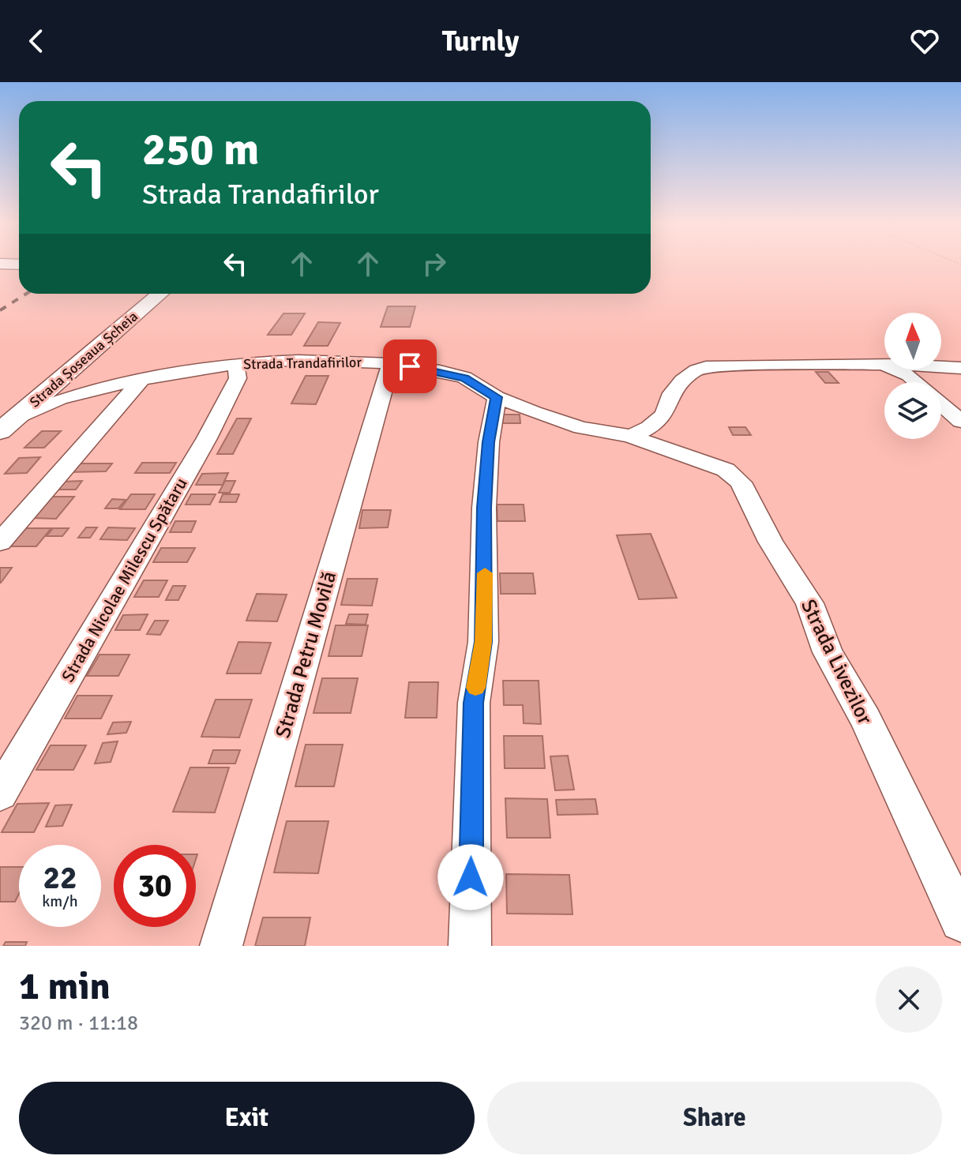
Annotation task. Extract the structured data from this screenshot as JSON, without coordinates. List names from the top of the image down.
{
  "streets": {
    "main road": ["Strada Șoseaua Șcheia"],
    "street": [
      "Strada Trandafirilor",
      "Strada Nicolae Milescu Spătaru",
      "Strada Petru Movilă",
      "Strada Livezilor"
    ]
  },
  "crossings": [
    ["Strada Șoseaua Șcheia", "Strada Trandafirilor"],
    ["Strada Trandafirilor", "Strada Nicolae Milescu Spătaru"],
    ["Strada Trandafirilor", "Strada Petru Movilă"],
    ["Strada Trandafirilor", "Strada Livezilor"]
  ],
  "north": "top",
  "page": {
    "header": "Turnly",
    "turn": ["250 m", "Strada Trandafirilor"],
    "speed": "22 km/h",
    "limit": "30",
    "heading": ["1 min", "320 m · 11:18"],
    "buttons": ["Exit", "Share"]
  }
}
